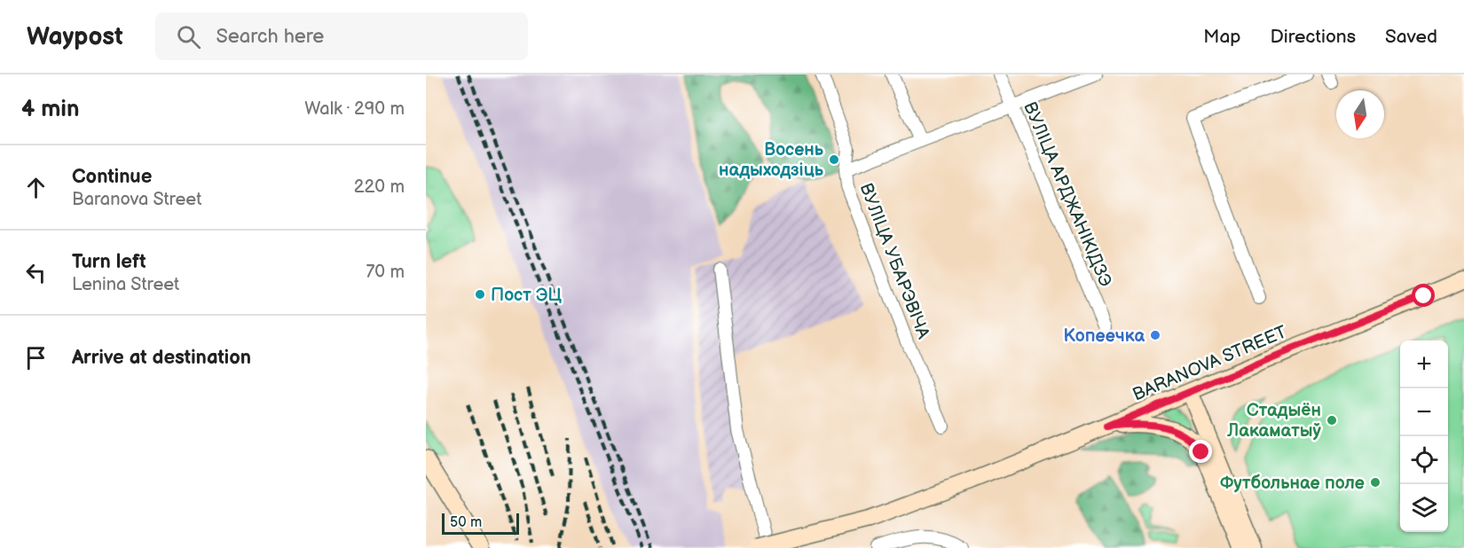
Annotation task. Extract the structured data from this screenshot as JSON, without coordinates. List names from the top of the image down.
{
  "streets": {
    "main road": ["BARANOVA STREET"],
    "street": ["ВУЛІЦА АРДЖАНІКІДЗЭ", "ВУЛІЦА УБАРЭВІЧА"]
  },
  "places": [
    "Восень надыходзіць",
    "Пост ЭЦ",
    "Копеечка",
    "Стадыён Лакаматыў",
    "Футбольнае поле"
  ],
  "scale_bar": "50 m",
  "north": "bottom",
  "page": {
    "header": "Waypost",
    "search": "Search here",
    "nav": ["Map", "Directions", "Saved"],
    "heading": ["4 min", "Walk · 290 m"],
    "list": [
      ["Continue", "Baranova Street", "220 m"],
      ["Turn left", "Lenina Street", "70 m"],
      "Arrive at destination"
    ],
    "map_buttons": ["+", "−"],
    "scale": "50 m"
  }
}
